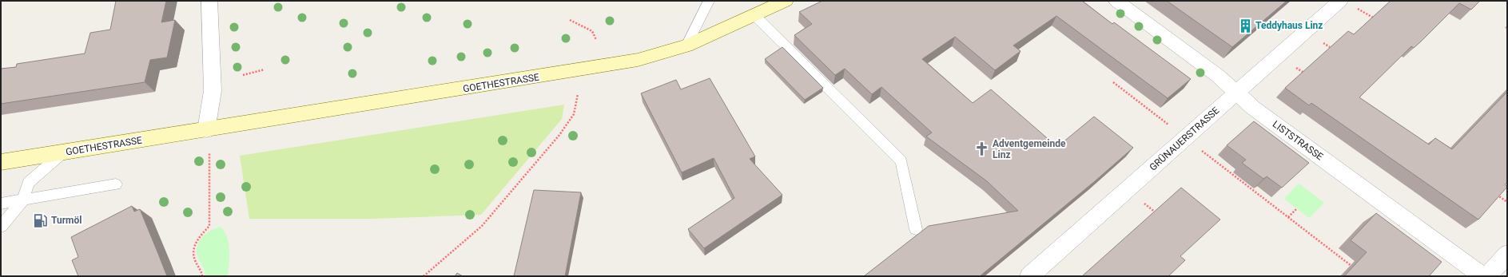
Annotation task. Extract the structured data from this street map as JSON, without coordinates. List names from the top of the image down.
{
  "streets": {
    "main road": ["GOETHESTRASSE"],
    "street": ["GRÜNAUERSTRASSE", "LISTSTRASSE"]
  },
  "crossings": [
    ["GRÜNAUERSTRASSE", "LISTSTRASSE"]
  ],
  "places": {
    "building": ["Teddyhaus Linz"],
    "church": ["Adventgemeinde Linz"],
    "fuel station": ["Turmöl"]
  }
}
